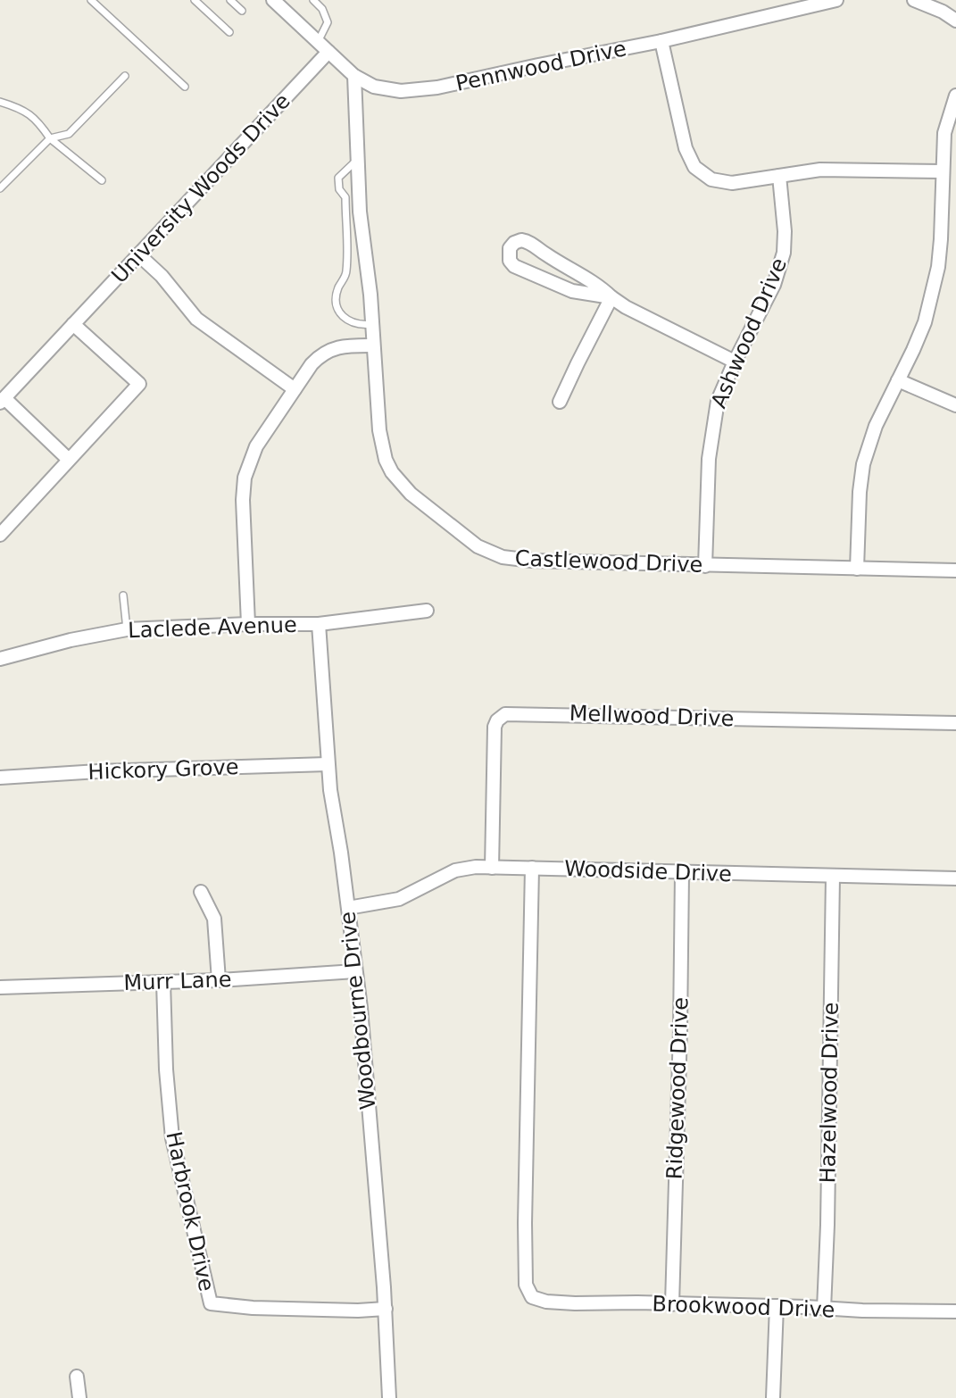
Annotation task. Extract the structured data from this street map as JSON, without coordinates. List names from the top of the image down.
{
  "streets": {
    "street": [
      "Pennwood Drive",
      "University Woods Drive",
      "Ashwood Drive",
      "Castlewood Drive",
      "Laclede Avenue",
      "Mellwood Drive",
      "Hickory Grove",
      "Woodside Drive",
      "Murr Lane",
      "Woodbourne Drive",
      "Ridgewood Drive",
      "Hazelwood Drive",
      "Harbrook Drive",
      "Brookwood Drive"
    ]
  },
  "crossings": [
    ["Pennwood Drive", "University Woods Drive"],
    ["Pennwood Drive", "Castlewood Drive"],
    ["Ashwood Drive", "Castlewood Drive"],
    ["Laclede Avenue", "Woodbourne Drive"],
    ["Mellwood Drive", "Woodside Drive"],
    ["Hickory Grove", "Woodbourne Drive"],
    ["Woodside Drive", "Woodbourne Drive"],
    ["Woodside Drive", "Ridgewood Drive"],
    ["Woodside Drive", "Hazelwood Drive"],
    ["Woodside Drive", "Brookwood Drive"],
    ["Murr Lane", "Woodbourne Drive"],
    ["Murr Lane", "Harbrook Drive"],
    ["Woodbourne Drive", "Harbrook Drive"],
    ["Ridgewood Drive", "Brookwood Drive"],
    ["Hazelwood Drive", "Brookwood Drive"]
  ]
}
